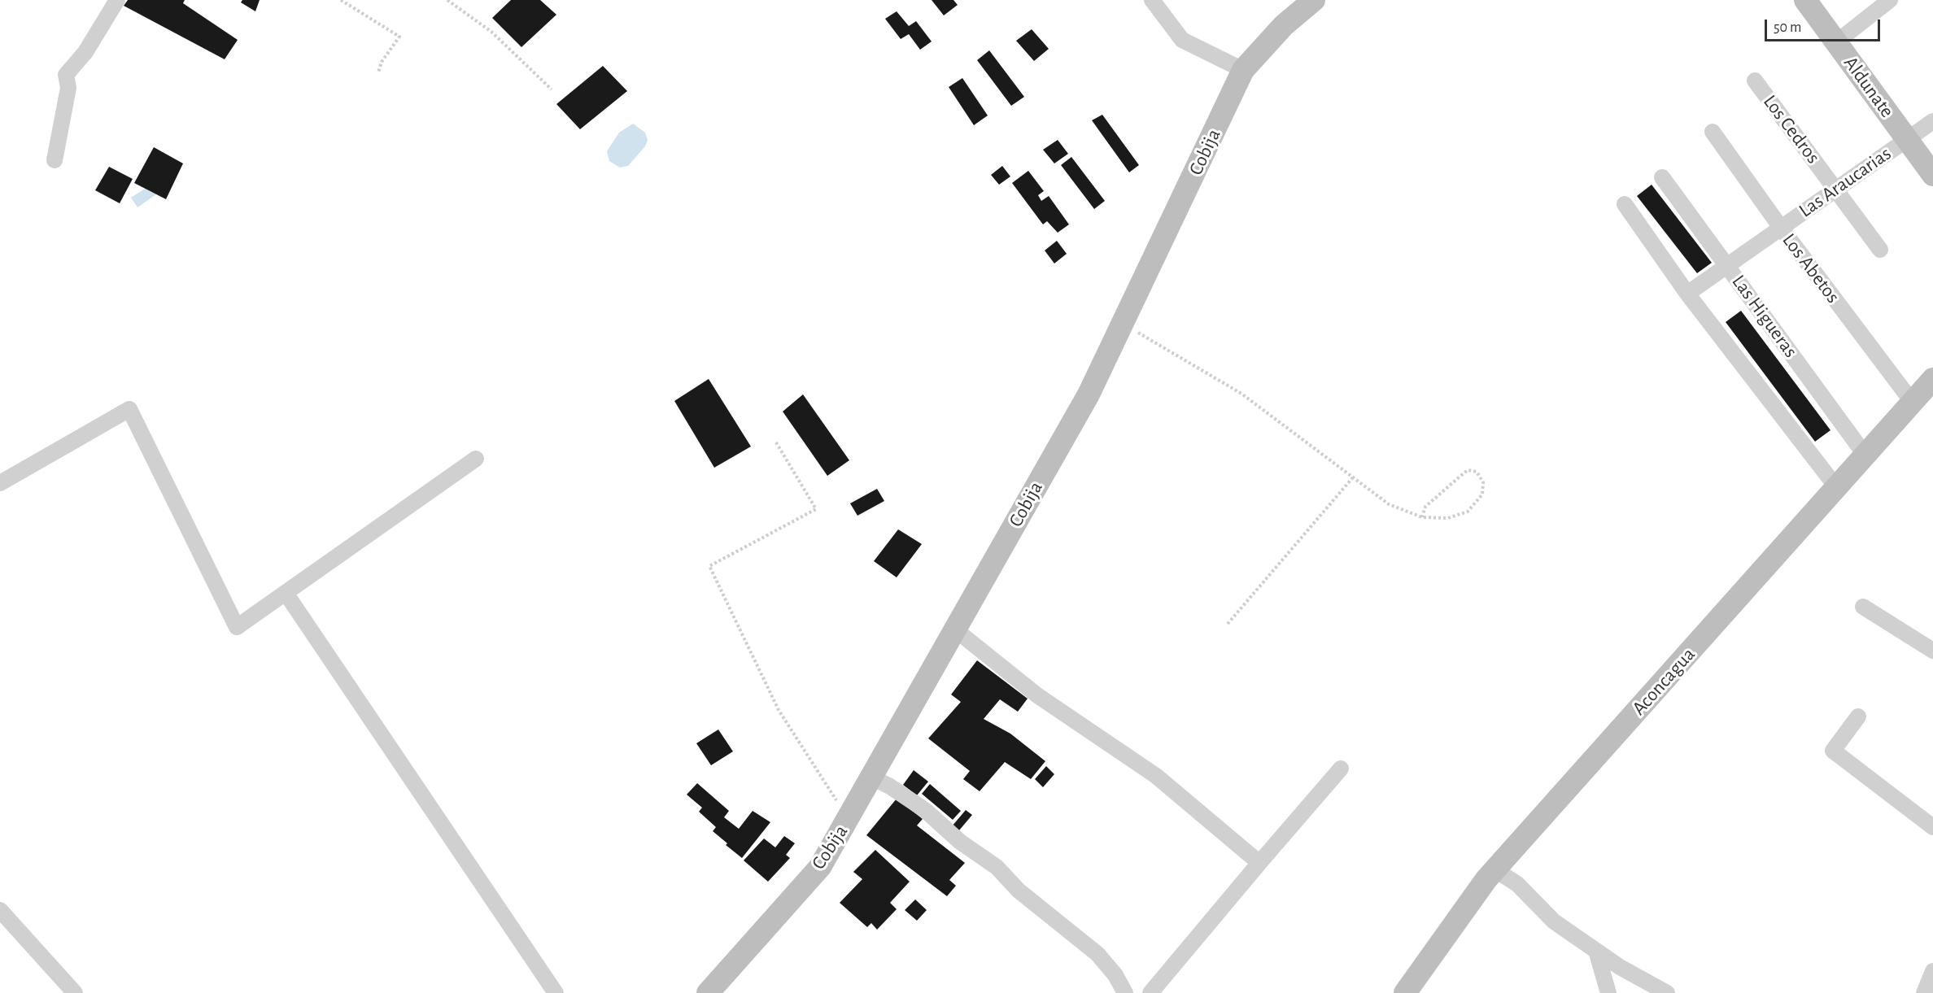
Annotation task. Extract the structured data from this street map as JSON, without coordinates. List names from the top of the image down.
{
  "streets": {
    "street": [
      "Aldunate",
      "Los Cedros",
      "Cobija",
      "Las Araucarias",
      "Los Abetos",
      "Las Higueras",
      "Aconcagua"
    ]
  },
  "crossings": [
    ["Aldunate", "Las Araucarias"],
    ["Los Cedros", "Las Araucarias"],
    ["Las Araucarias", "Los Abetos"],
    ["Las Araucarias", "Las Higueras"],
    ["Los Abetos", "Aconcagua"],
    ["Las Higueras", "Aconcagua"]
  ],
  "scale_bar": "50 m"
}
